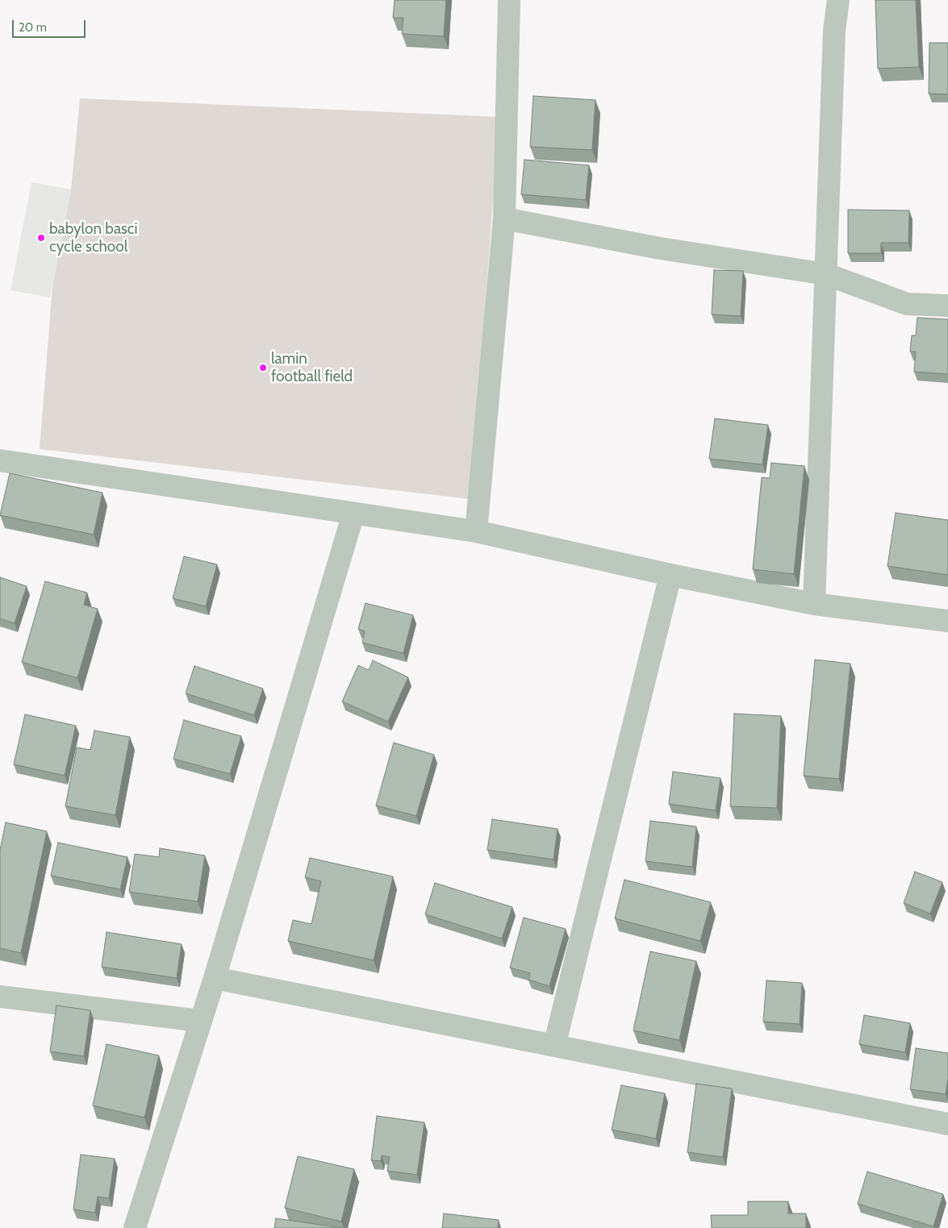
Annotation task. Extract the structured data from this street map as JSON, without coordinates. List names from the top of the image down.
{
  "places": ["babylon basci cycle school", "lamin football field"],
  "scale_bar": "20 m"
}
